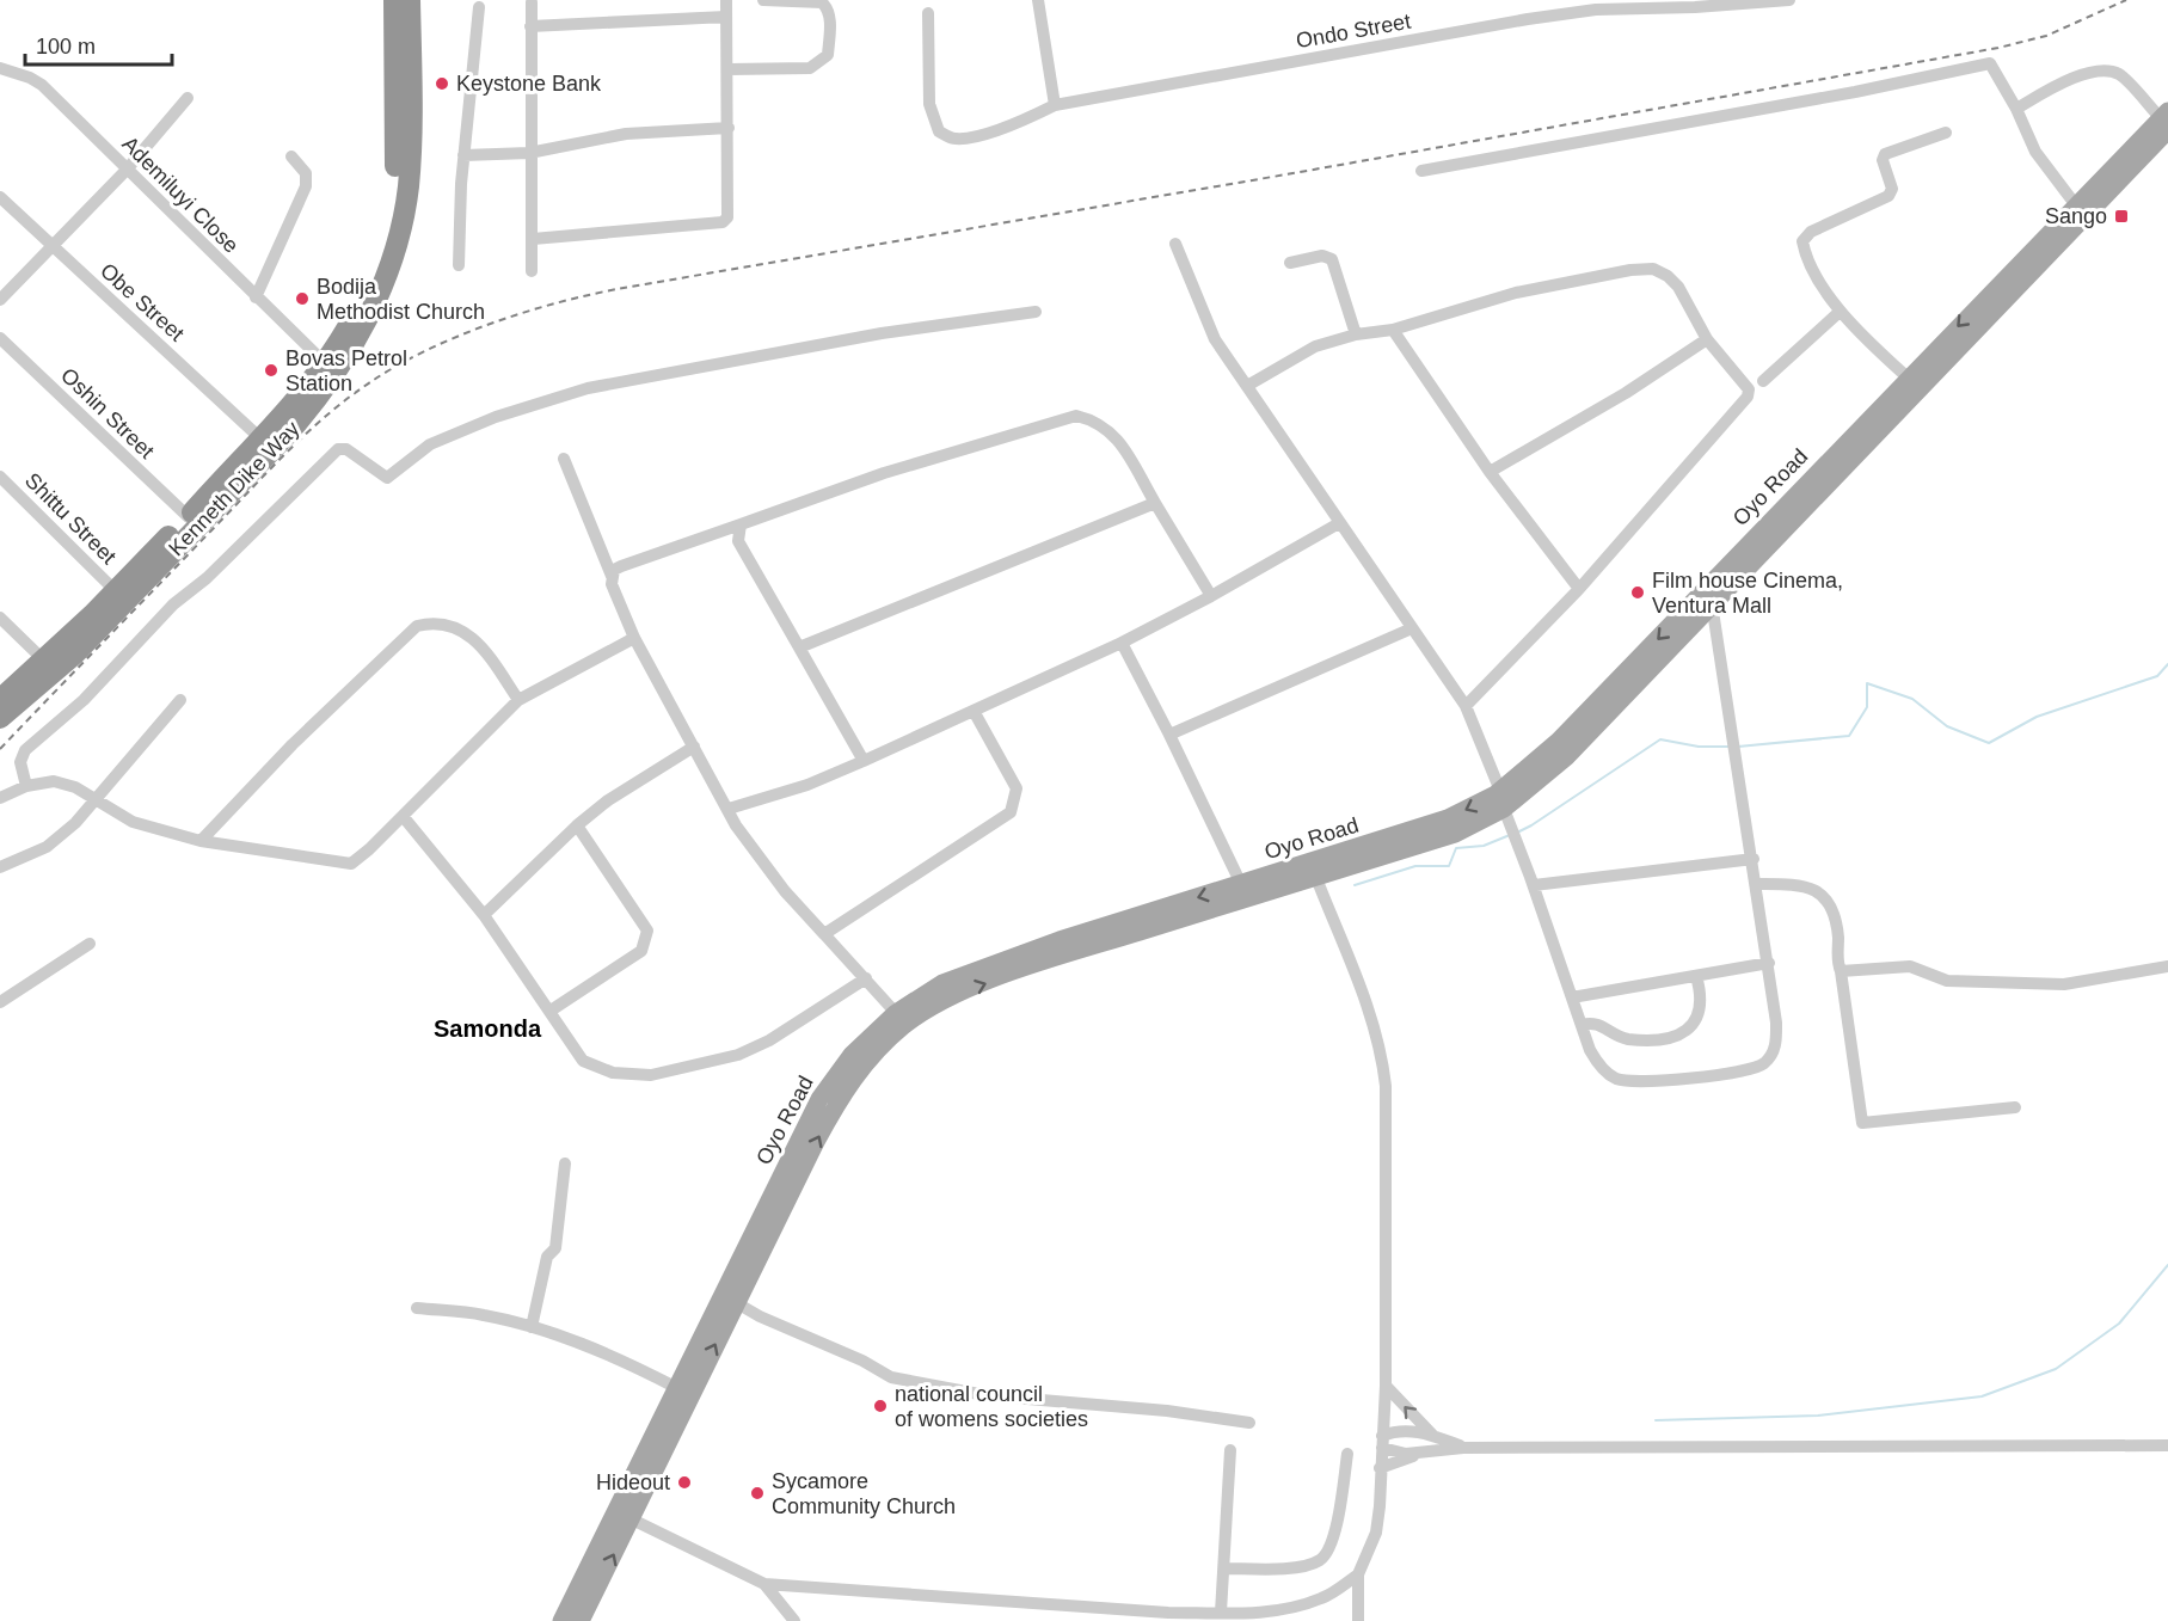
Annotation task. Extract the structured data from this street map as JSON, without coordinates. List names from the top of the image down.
{
  "streets": {
    "highway": ["Kenneth Dike Way"],
    "main road": ["Oyo Road"],
    "street": [
      "Ondo Street",
      "Ademiluyi Close",
      "Obe Street",
      "Oshin Street",
      "Shittu Street"
    ]
  },
  "crossings": [
    ["Ademiluyi Close", "Kenneth Dike Way"],
    ["Obe Street", "Kenneth Dike Way"],
    ["Oshin Street", "Kenneth Dike Way"],
    ["Kenneth Dike Way", "Shittu Street"]
  ],
  "districts": ["Samonda"],
  "places": {
    "other": [
      "Keystone Bank",
      "Bodija Methodist Church",
      "Bovas Petrol Station",
      "Film house Cinema, Ventura Mall",
      "national council of womens societies",
      "Hideout",
      "Sycamore Community Church"
    ],
    "transit": ["Sango"]
  },
  "scale_bar": "100 m"
}
